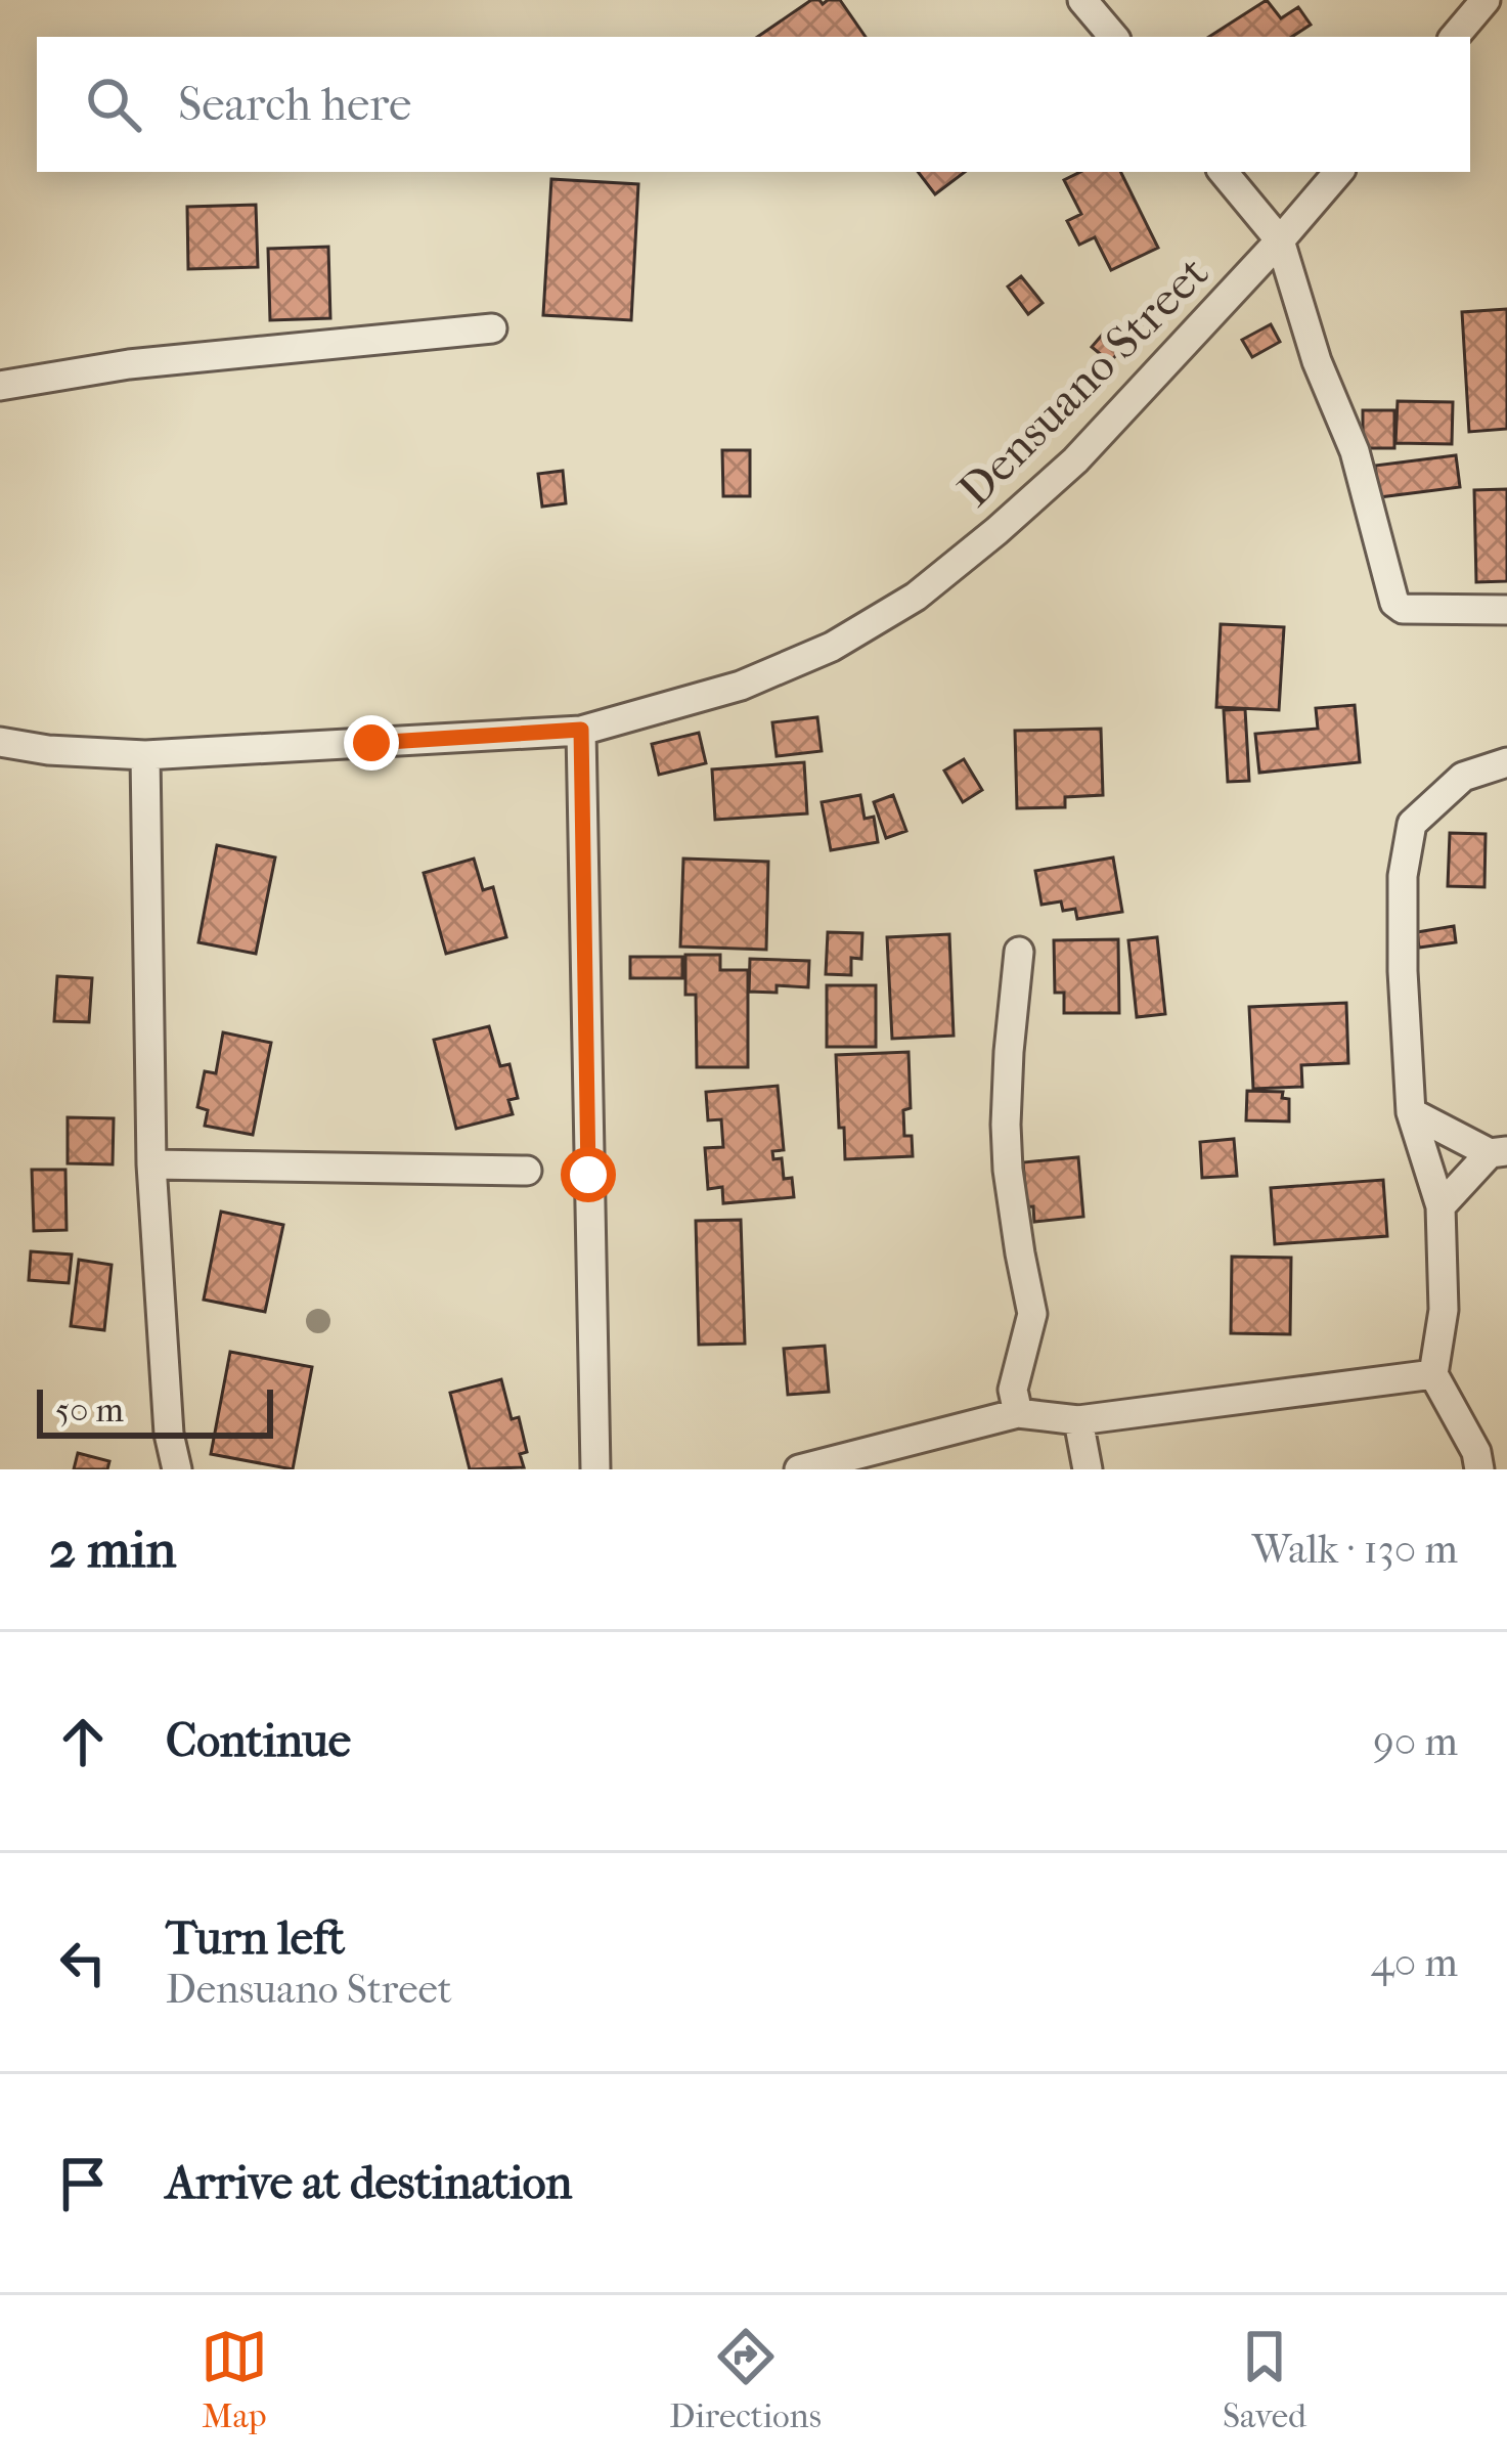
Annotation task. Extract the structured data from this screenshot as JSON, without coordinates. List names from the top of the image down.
{
  "streets": {
    "street": ["Densuano Street"]
  },
  "scale_bar": "50 m",
  "page": {
    "search": "Search here",
    "scale": "50 m",
    "heading": ["2 min", "Walk · 130 m"],
    "list": [
      ["Continue", "90 m"],
      ["Turn left", "Densuano Street", "40 m"],
      "Arrive at destination"
    ],
    "nav": ["Map", "Directions", "Saved"]
  }
}
